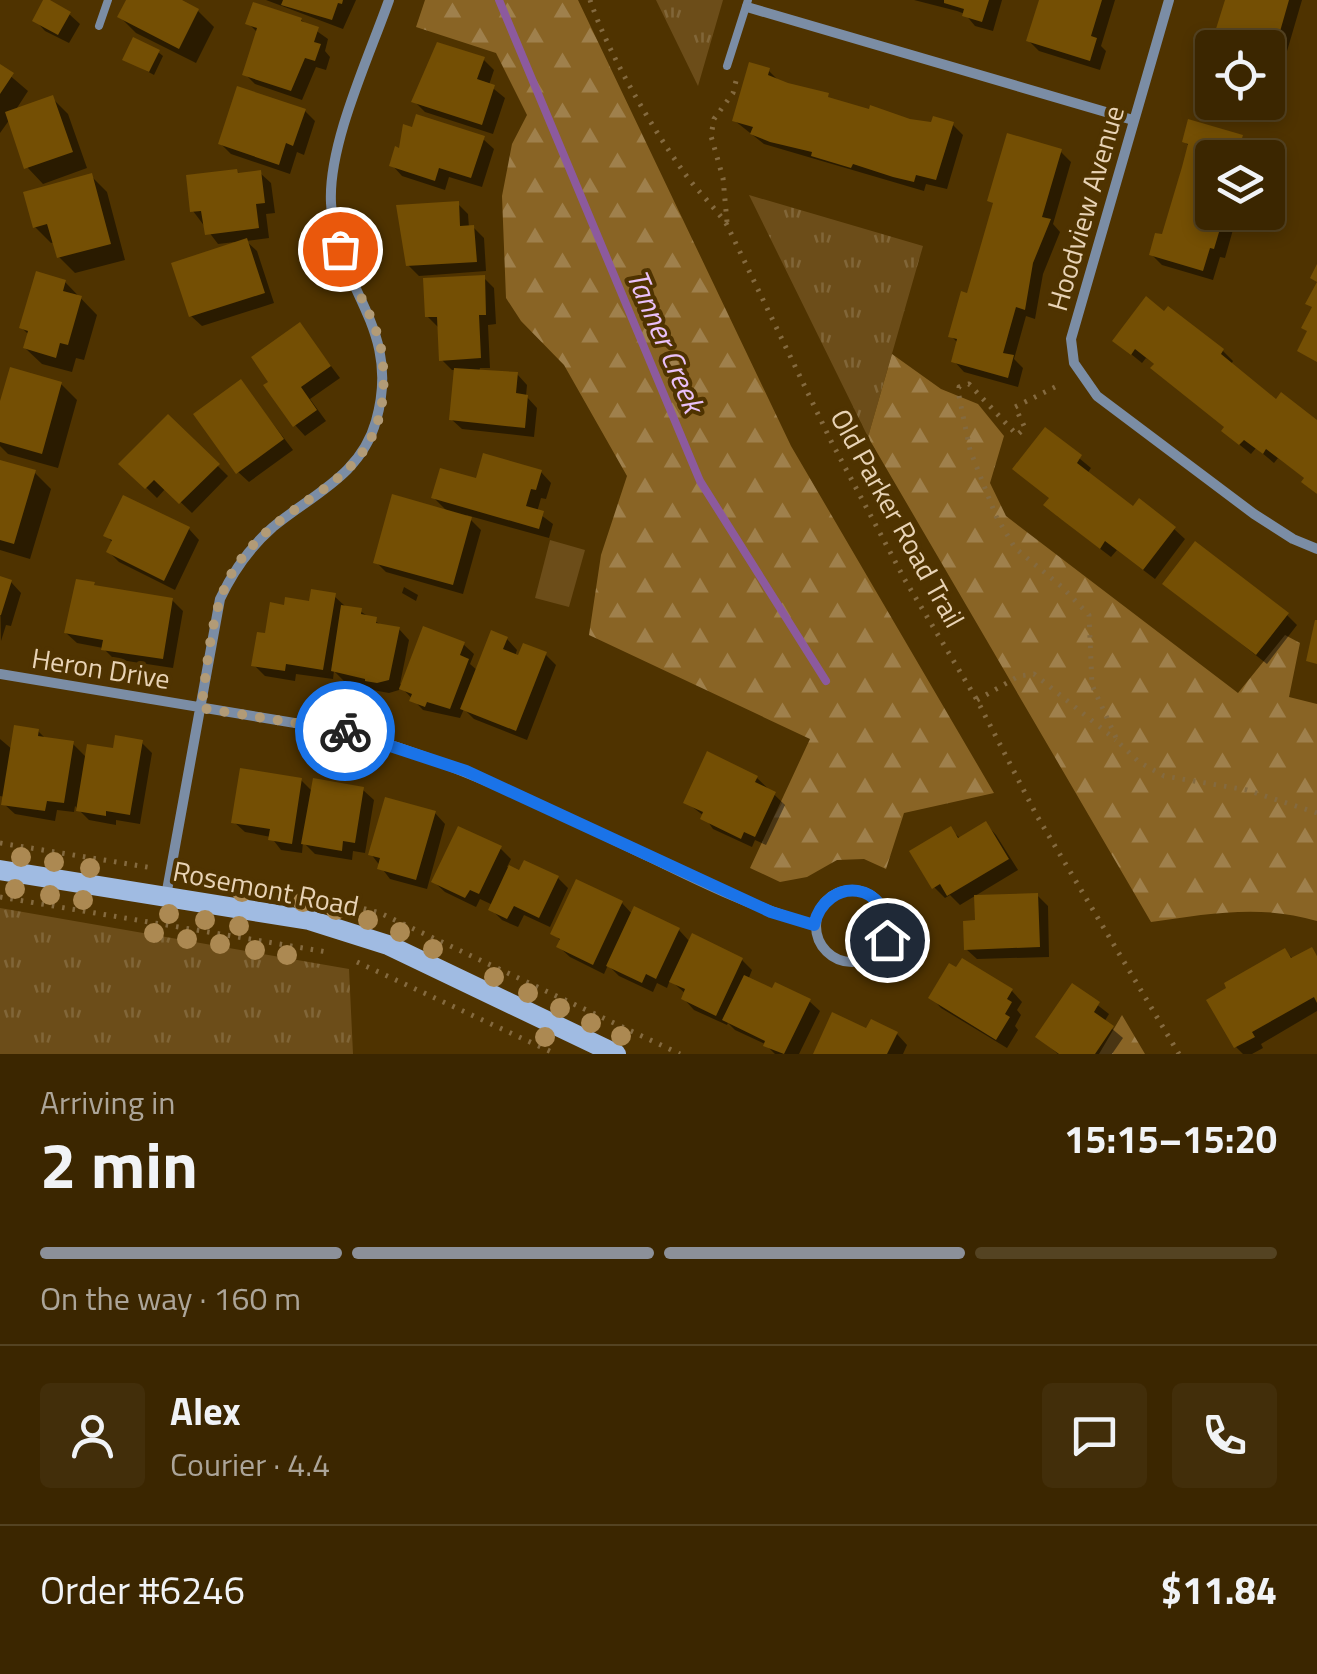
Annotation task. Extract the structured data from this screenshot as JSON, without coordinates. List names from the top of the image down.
{
  "streets": {
    "main road": ["Rosemont Road"],
    "street": ["Hoodview Avenue", "Heron Drive"],
    "path": ["Old Parker Road Trail"]
  },
  "water": ["Tanner Creek"],
  "page": {
    "heading": ["2 min", "Arriving in", "15:15–15:20"],
    "panel": [
      "Alex",
      "Courier · 4.4",
      "Order #6246",
      "$11.84"
    ],
    "bar": "On the way · 160 m"
  }
}
